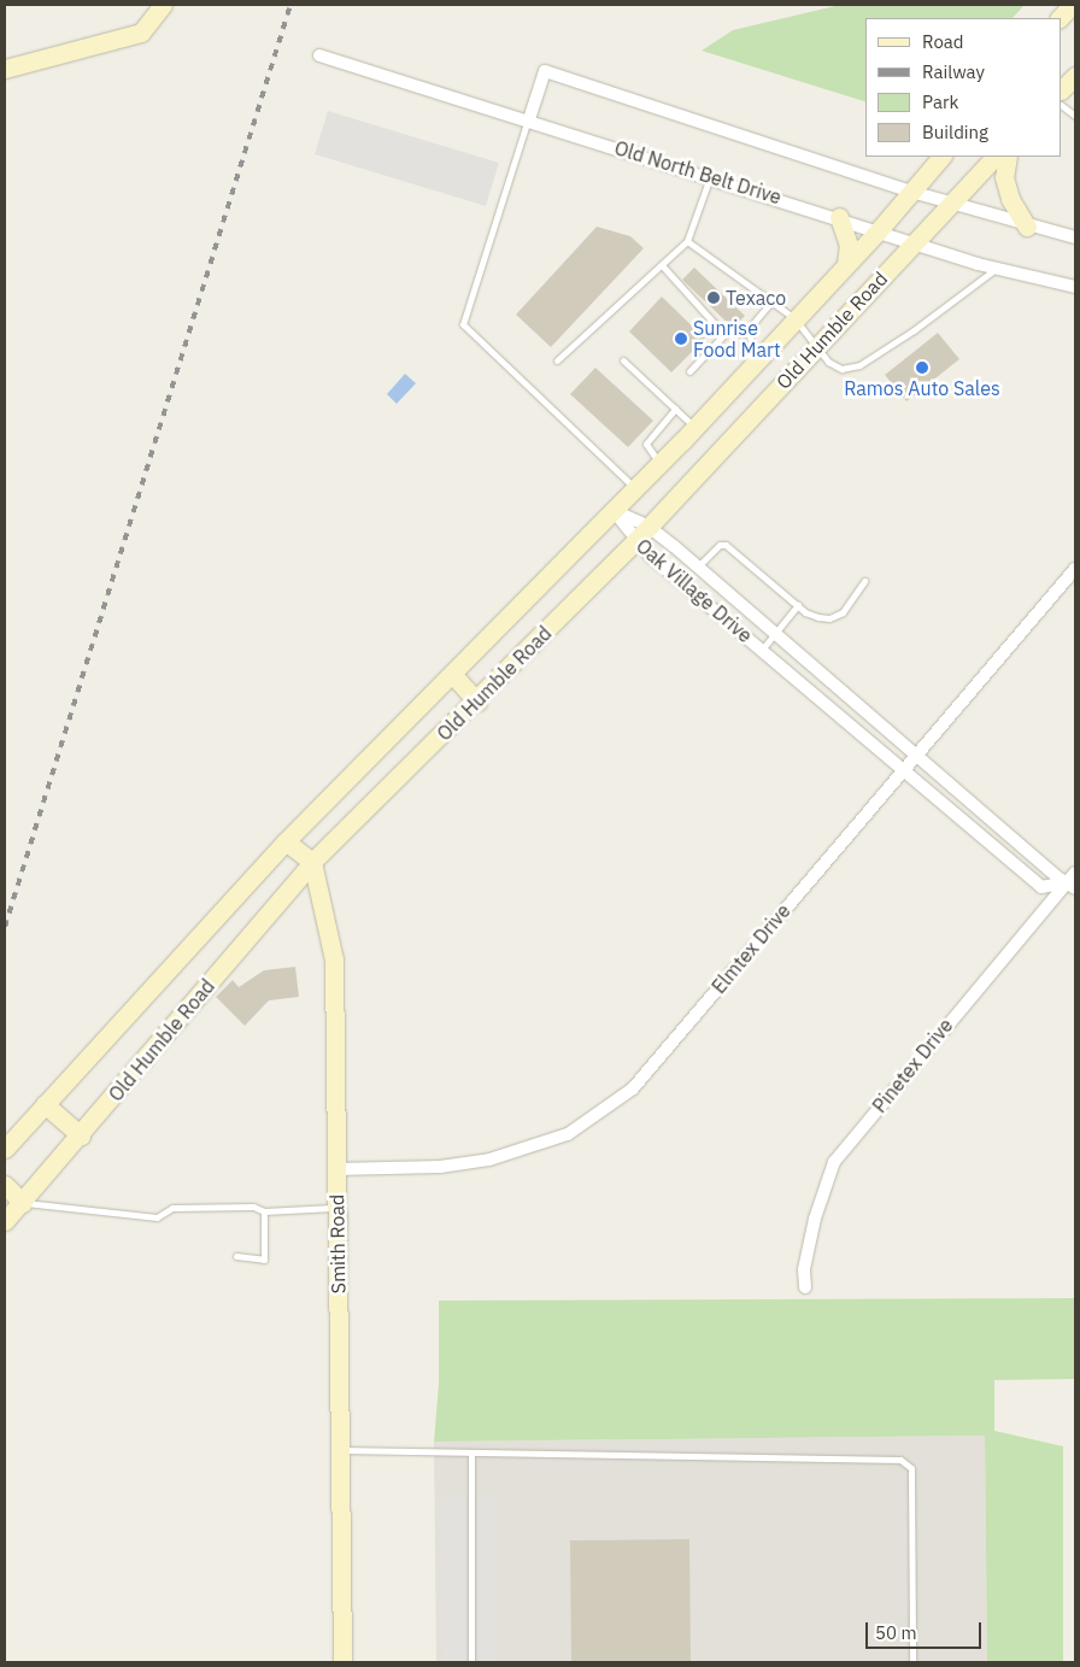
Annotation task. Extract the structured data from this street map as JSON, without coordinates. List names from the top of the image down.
{
  "streets": {
    "main road": ["Old Humble Road", "Smith Road"],
    "street": [
      "Old North Belt Drive",
      "Oak Village Drive",
      "Elmtex Drive",
      "Pinetex Drive"
    ]
  },
  "crossings": [
    ["Old North Belt Drive", "Old Humble Road"],
    ["Old Humble Road", "Oak Village Drive"],
    ["Old Humble Road", "Smith Road"],
    ["Oak Village Drive", "Elmtex Drive"],
    ["Oak Village Drive", "Pinetex Drive"],
    ["Elmtex Drive", "Smith Road"]
  ],
  "places": ["Texaco", "Sunrise Food Mart", "Ramos Auto Sales"],
  "legend": [
    "Road",
    "Railway",
    "Park",
    "Building"
  ],
  "scale_bar": "50 m"
}
